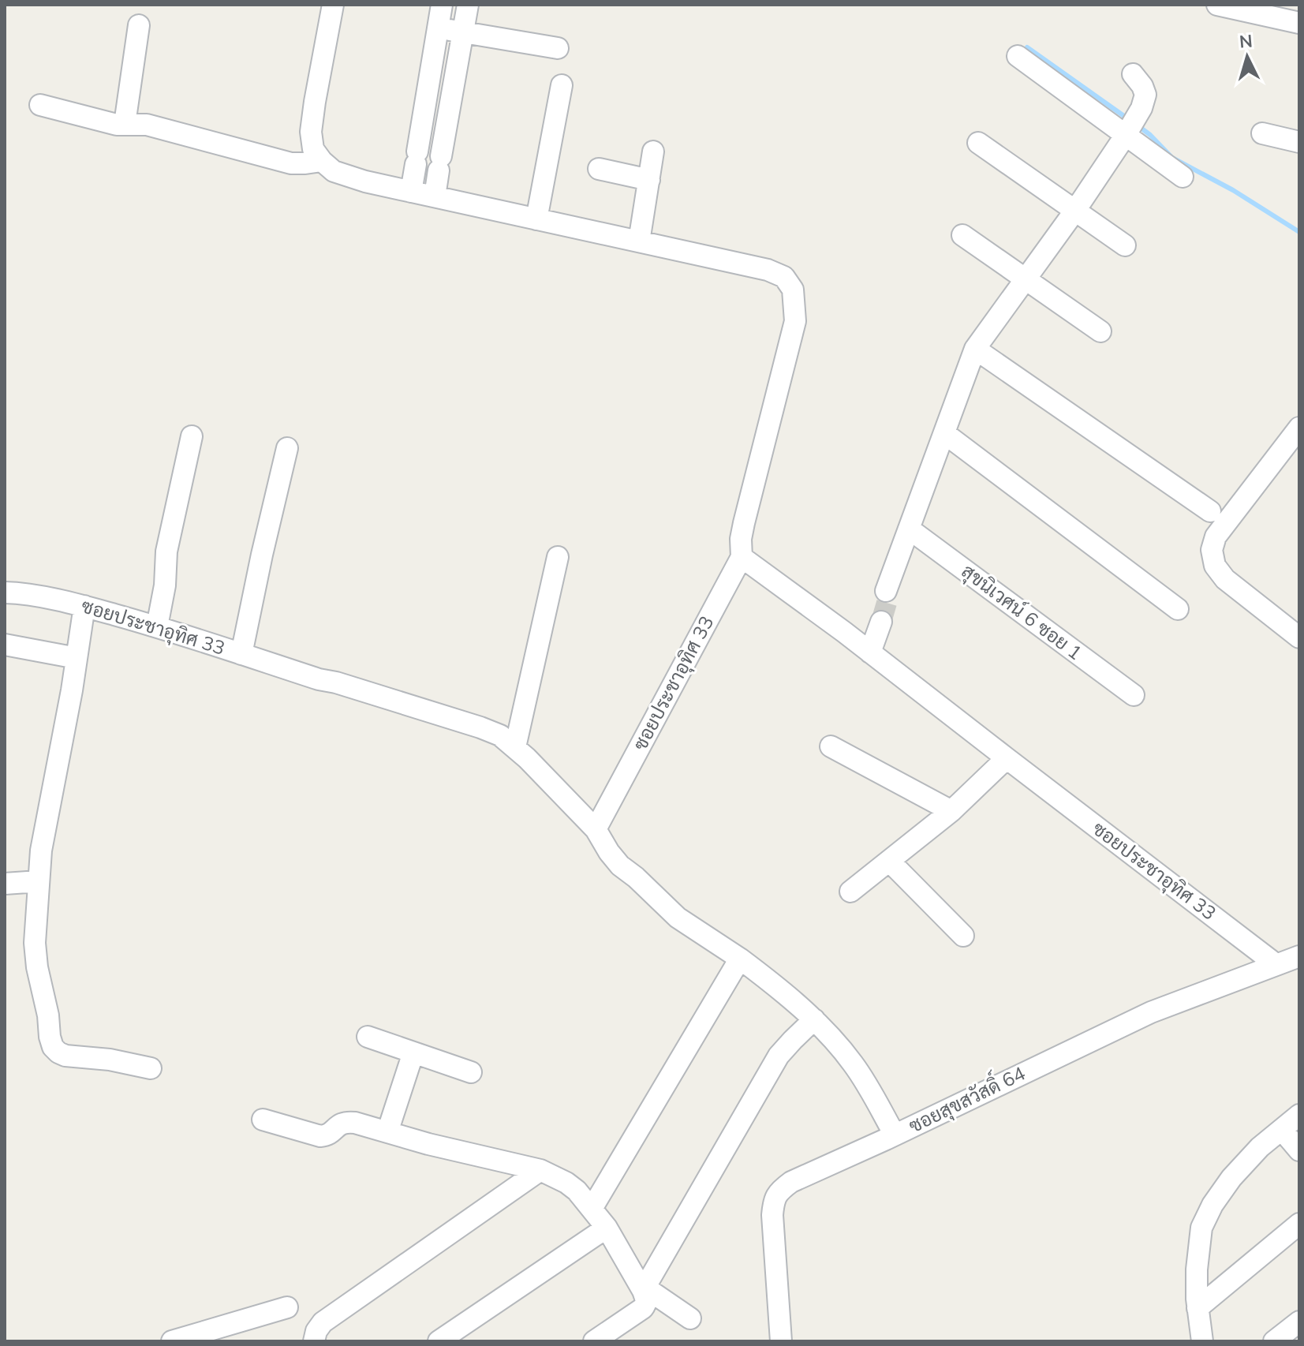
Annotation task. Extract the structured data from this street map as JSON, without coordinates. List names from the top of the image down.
{
  "streets": {
    "street": ["สุขนิเวศน์ 6 ซอย 1", "ซอยประชาอุทิศ 33", "ซอยสุขสวัสดิ์ 64"]
  },
  "crossings": [
    ["ซอยประชาอุทิศ 33", "ซอยสุขสวัสดิ์ 64"]
  ],
  "north": "top"
}
